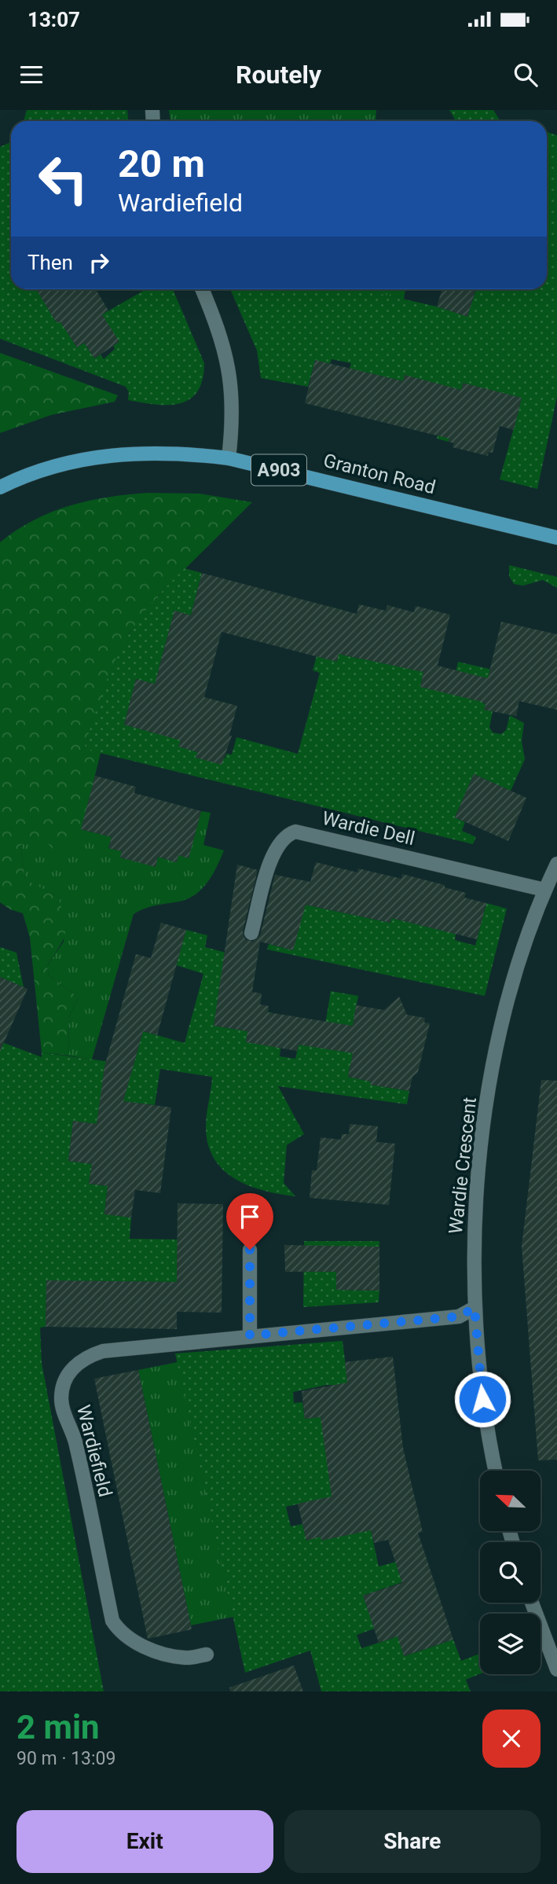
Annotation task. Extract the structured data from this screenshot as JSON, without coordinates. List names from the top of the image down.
{
  "streets": {
    "main road": ["A903", "Granton Road"],
    "street": ["Wardie Dell", "Wardie Crescent", "Wardiefield"]
  },
  "crossings": [
    ["Wardie Dell", "Wardie Crescent"],
    ["Wardie Crescent", "Wardiefield"]
  ],
  "north": "top left",
  "page": {
    "status": "13:07",
    "header": "Routely",
    "turn": ["20 m", "Wardiefield"],
    "then": "Then",
    "heading": ["2 min", "90 m · 13:09"],
    "buttons": ["Exit", "Share"]
  }
}
